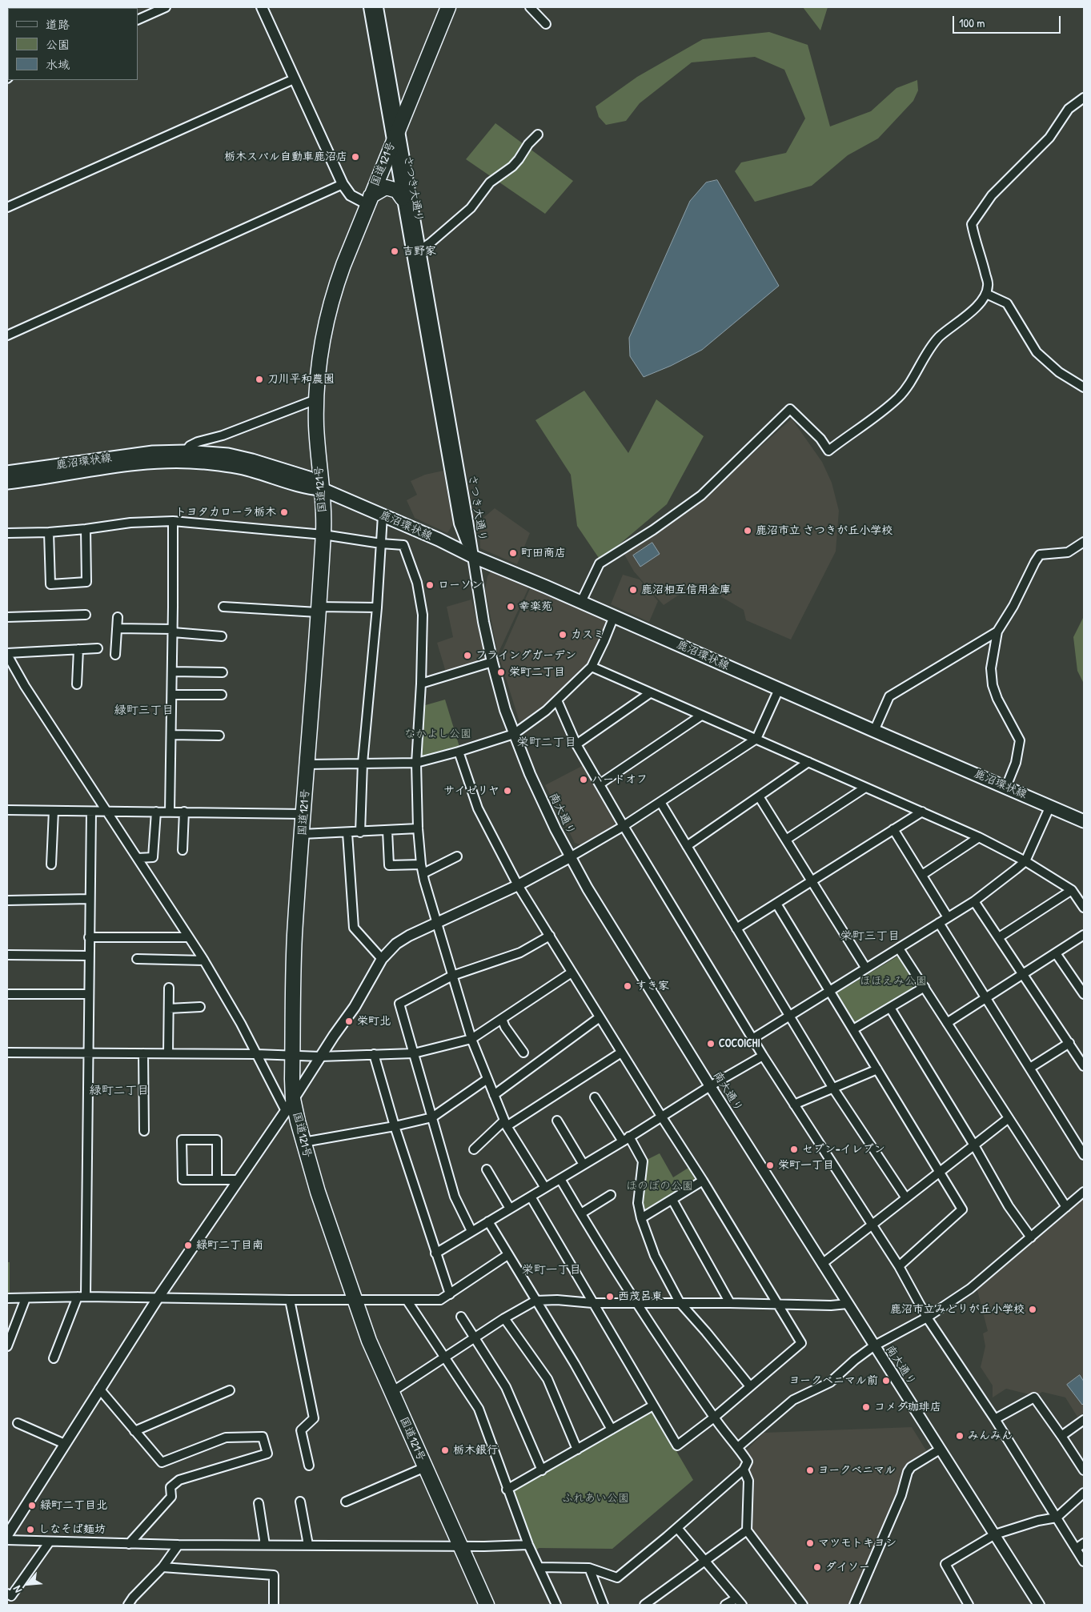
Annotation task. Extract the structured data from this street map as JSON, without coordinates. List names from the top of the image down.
{
  "streets": {
    "highway": ["国道121号"],
    "main road": ["鹿沼環状線"],
    "street": ["さつき大通り", "南大通り"]
  },
  "crossings": [
    ["国道121号", "さつき大通り"],
    ["国道121号", "鹿沼環状線"],
    ["さつき大通り", "鹿沼環状線"],
    ["さつき大通り", "南大通り"],
    ["鹿沼環状線", "南大通り"]
  ],
  "districts": [
    "緑町三丁目",
    "栄町二丁目",
    "栄町三丁目",
    "緑町二丁目",
    "栄町一丁目"
  ],
  "parks": [
    "なかよし公園",
    "ほほえみ公園",
    "ほのぼの公園",
    "ふれあい公園"
  ],
  "places": [
    "栃木スバル自動車鹿沼店",
    "吉野家",
    "刀川平和農園",
    "トヨタカローラ栃木",
    "鹿沼市立 さつきが丘小学校",
    "町田商店",
    "ローソン",
    "鹿沼相互信用金庫",
    "幸楽苑",
    "カスミ",
    "フライングガーデン",
    "栄町二丁目",
    "ハードオフ",
    "サイゼリヤ",
    "すき家",
    "栄町北",
    "COCOICHI",
    "セブン-イレブン",
    "栄町一丁目",
    "緑町二丁目南",
    "西茂呂東",
    "鹿沼市立みどりが丘小学校",
    "ヨークベニマル前",
    "コメダ珈琲店",
    "みんみん",
    "栃木銀行",
    "ヨークベニマル",
    "緑町二丁目北",
    "しなそば麺坊",
    "マツモトキヨシ",
    "ダイソー"
  ],
  "legend": ["道路", "公園", "水域"],
  "scale_bar": "100 m",
  "north": "bottom left"
}
